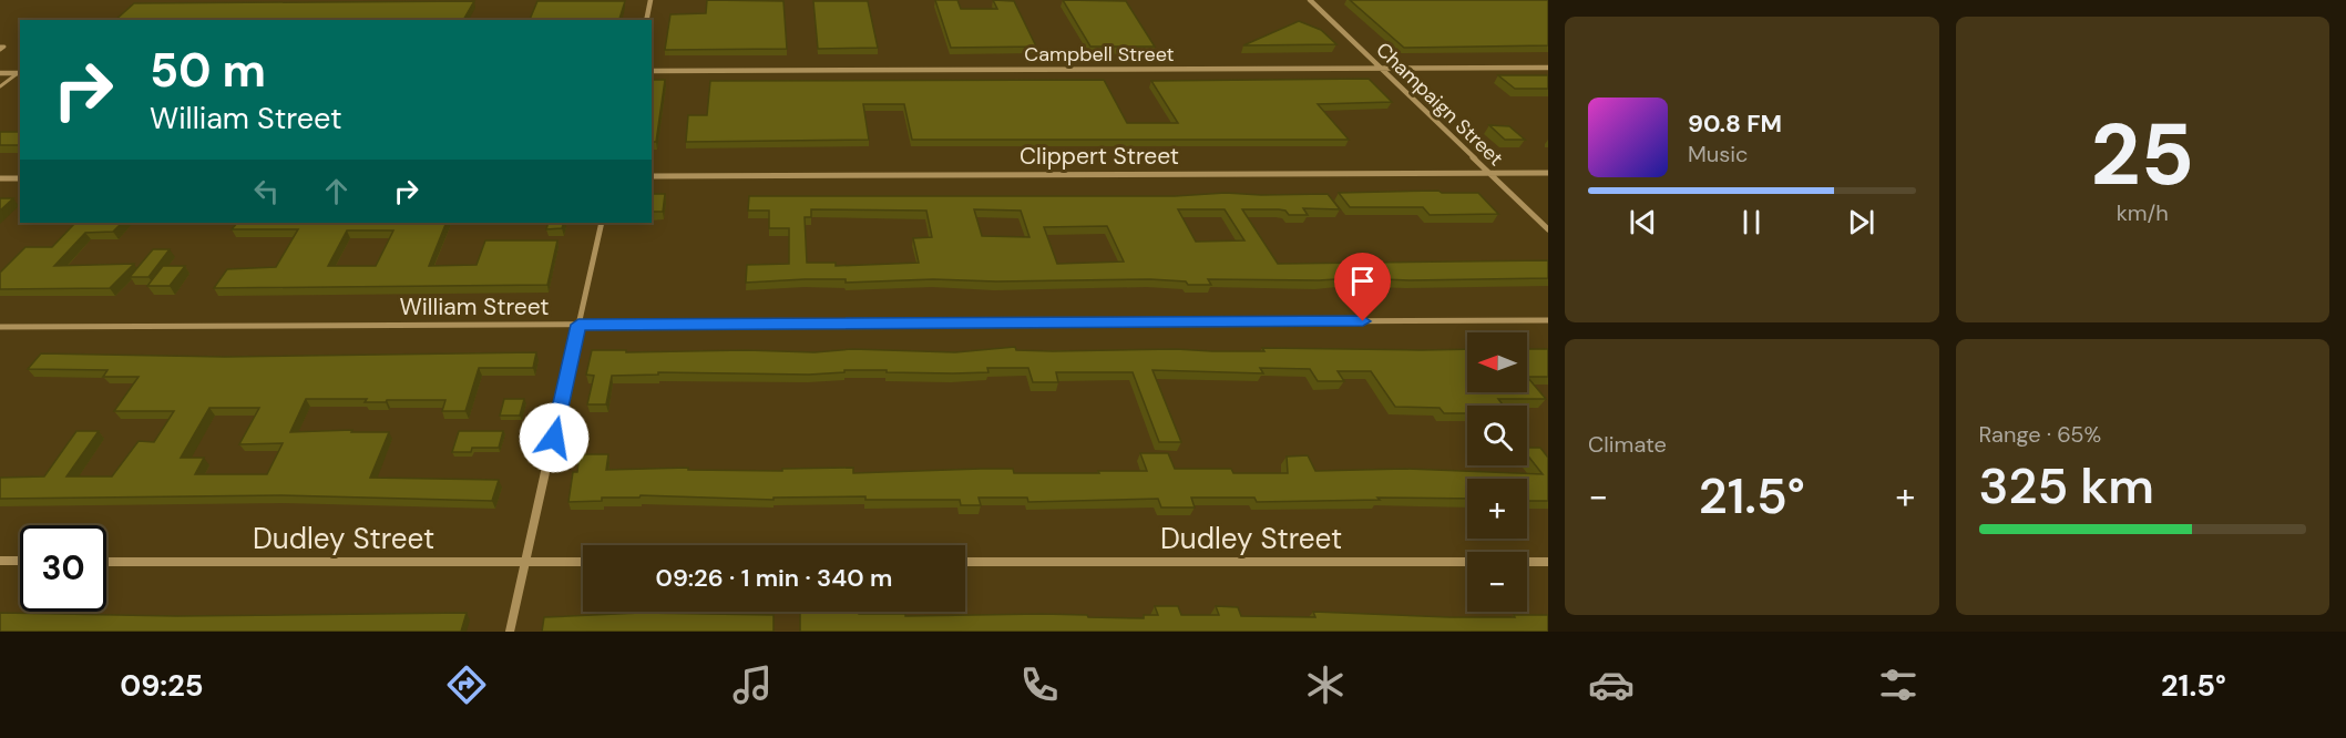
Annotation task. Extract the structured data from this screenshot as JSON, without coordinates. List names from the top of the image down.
{
  "streets": {
    "street": [
      "Campbell Street",
      "Champaign Street",
      "Clippert Street",
      "William Street",
      "Dudley Street"
    ]
  },
  "crossings": [
    ["Campbell Street", "Champaign Street"],
    ["Champaign Street", "Clippert Street"]
  ],
  "north": "left",
  "page": {
    "tile": [
      ["25", "km/h"],
      "Climate",
      ["Range · 65%", "325 km"]
    ],
    "turn": ["50 m", "William Street"],
    "song": ["90.8 FM", "Music"],
    "map_buttons": ["+", "−"],
    "heat": ["−", "21.5°", "+"],
    "limit": "30",
    "trip": "09:26 · 1 min · 340 m",
    "tabs": ["09:25", "21.5°"]
  }
}
